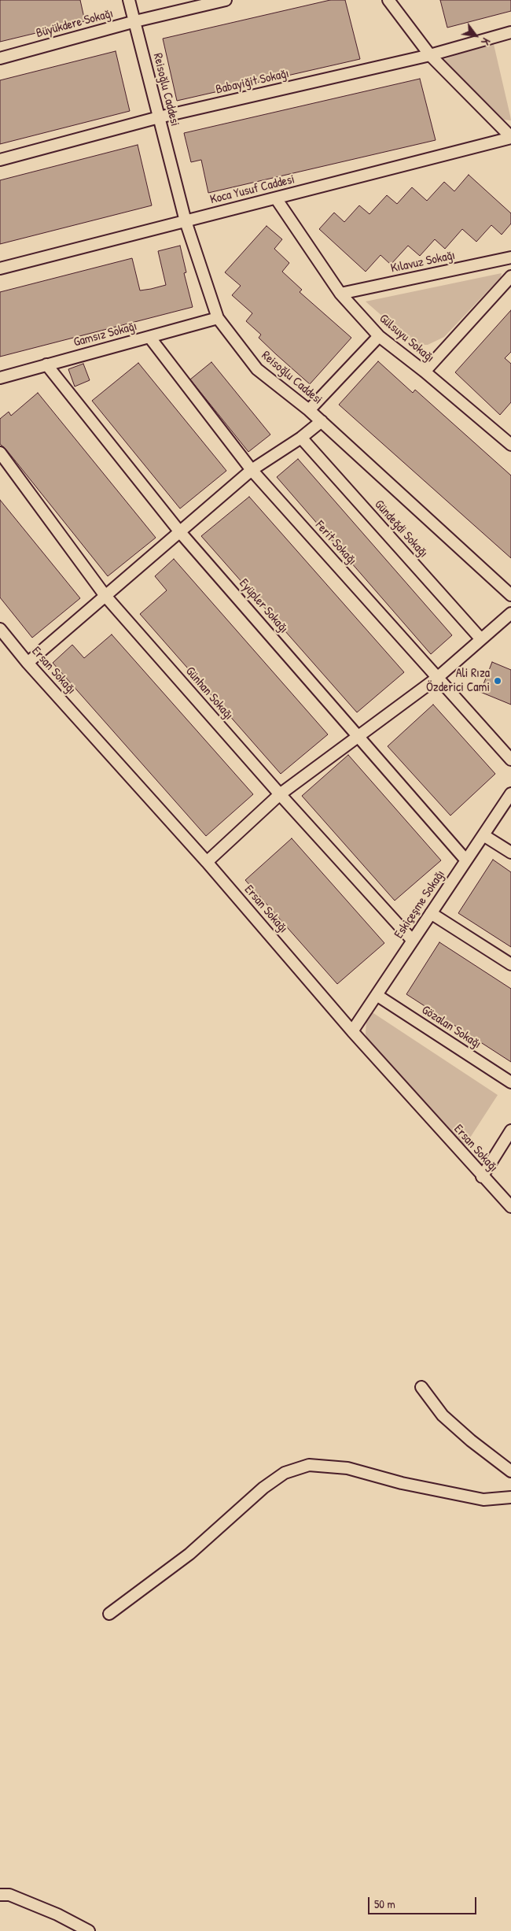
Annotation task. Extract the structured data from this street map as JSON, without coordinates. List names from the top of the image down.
{
  "streets": {
    "street": [
      "Büyükdere Sokağı",
      "Babayiğit Sokağı",
      "Reisoğlu Caddesi",
      "Koca Yusuf Caddesi",
      "Kılavuz Sokağı",
      "Gamsız Sokağı",
      "Gülsuyu Sokağı",
      "Gündeğdi Sokağı",
      "Ferit Sokağı",
      "Eyüpler Sokağı",
      "Ersan Sokağı",
      "Günhan Sokağı",
      "Eskiçeşme Sokağı",
      "Gözalan Sokağı"
    ]
  },
  "crossings": [
    ["Büyükdere Sokağı", "Reisoğlu Caddesi"],
    ["Babayiğit Sokağı", "Reisoğlu Caddesi"],
    ["Reisoğlu Caddesi", "Koca Yusuf Caddesi"],
    ["Reisoğlu Caddesi", "Gamsız Sokağı"],
    ["Koca Yusuf Caddesi", "Gülsuyu Sokağı"],
    ["Kılavuz Sokağı", "Gülsuyu Sokağı"],
    ["Gamsız Sokağı", "Ferit Sokağı"],
    ["Gamsız Sokağı", "Eyüpler Sokağı"],
    ["Eyüpler Sokağı", "Eskiçeşme Sokağı"],
    ["Ersan Sokağı", "Eskiçeşme Sokağı"],
    ["Günhan Sokağı", "Eskiçeşme Sokağı"],
    ["Eskiçeşme Sokağı", "Gözalan Sokağı"]
  ],
  "places": ["Ali Rıza Özderici Cami"],
  "scale_bar": "50 m",
  "north": "bottom right"
}
